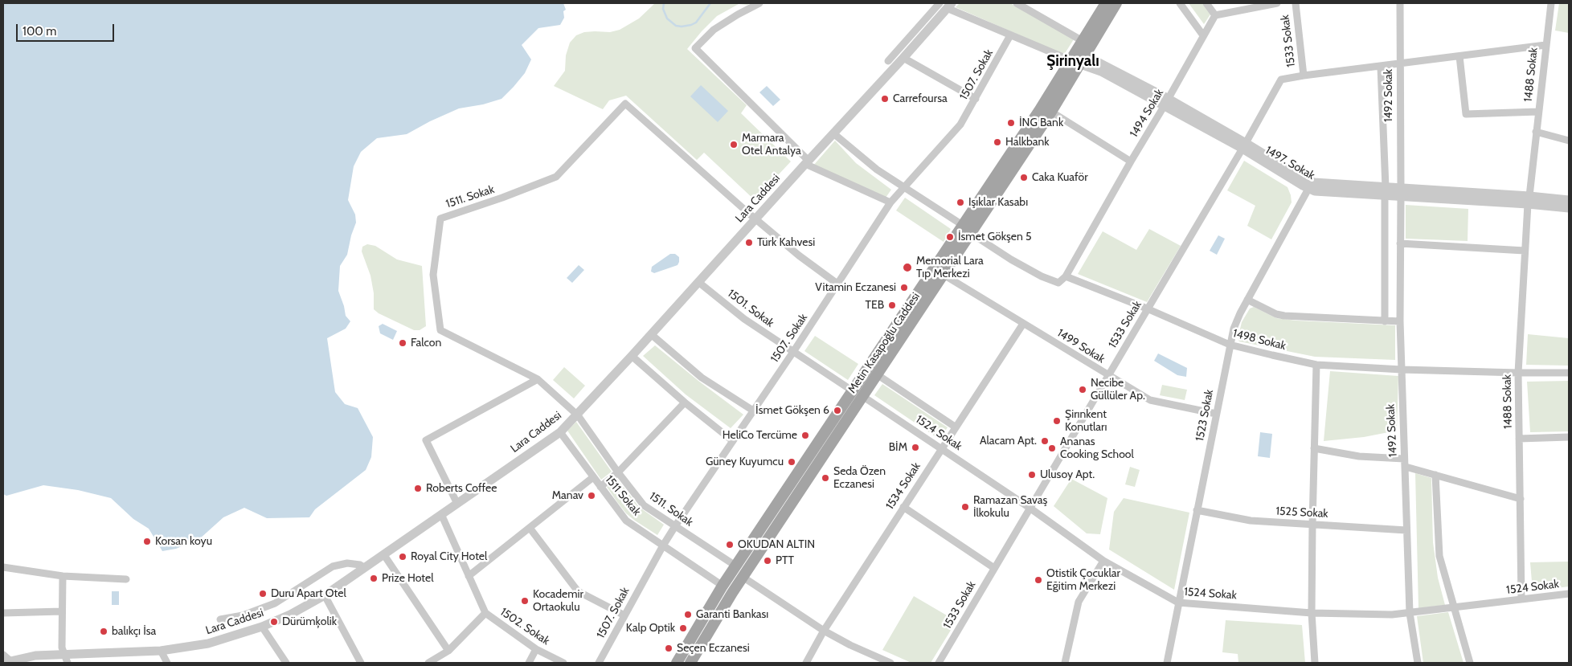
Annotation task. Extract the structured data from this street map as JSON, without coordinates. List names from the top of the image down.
{
  "streets": {
    "main road": ["Metin Kasapoğlu Caddesi"],
    "street": [
      "1533 Sokak",
      "1507. Sokak",
      "1488 Sokak",
      "1492 Sokak",
      "1494 Sokak",
      "1497. Sokak",
      "1511. Sokak",
      "Lara Caddesi",
      "1501. Sokak",
      "1498 Sokak",
      "1499 Sokak",
      "1523 Sokak",
      "1524 Sokak",
      "1534 Sokak",
      "1511 Sokak",
      "1525 Sokak",
      "1502. Sokak"
    ]
  },
  "crossings": [
    ["1533 Sokak", "1497. Sokak"],
    ["1533 Sokak", "1498 Sokak"],
    ["1533 Sokak", "1499 Sokak"],
    ["1533 Sokak", "1524 Sokak"],
    ["1507. Sokak", "1511. Sokak"],
    ["1507. Sokak", "1501. Sokak"],
    ["1507. Sokak", "1511 Sokak"],
    ["1488 Sokak", "1497. Sokak"],
    ["1488 Sokak", "1498 Sokak"],
    ["1488 Sokak", "1524 Sokak"],
    ["1492 Sokak", "1497. Sokak"],
    ["1492 Sokak", "1498 Sokak"],
    ["1492 Sokak", "1524 Sokak"],
    ["1492 Sokak", "1525 Sokak"],
    ["1494 Sokak", "1497. Sokak"],
    ["1494 Sokak", "1498 Sokak"],
    ["1497. Sokak", "Metin Kasapoğlu Caddesi"],
    ["1497. Sokak", "1523 Sokak"],
    ["1511. Sokak", "Lara Caddesi"],
    ["1511. Sokak", "Metin Kasapoğlu Caddesi"],
    ["Lara Caddesi", "1501. Sokak"],
    ["Lara Caddesi", "1511 Sokak"],
    ["Lara Caddesi", "1502. Sokak"],
    ["1501. Sokak", "Metin Kasapoğlu Caddesi"],
    ["1498 Sokak", "1523 Sokak"],
    ["Metin Kasapoğlu Caddesi", "1499 Sokak"],
    ["Metin Kasapoğlu Caddesi", "1524 Sokak"],
    ["Metin Kasapoğlu Caddesi", "1511 Sokak"],
    ["1499 Sokak", "1523 Sokak"],
    ["1499 Sokak", "1534 Sokak"],
    ["1523 Sokak", "1524 Sokak"],
    ["1523 Sokak", "1525 Sokak"],
    ["1524 Sokak", "1534 Sokak"]
  ],
  "districts": ["Şirinyalı"],
  "places": [
    "Carrefoursa",
    "İNG Bank",
    "Halkbank",
    "Marmara Otel Antalya",
    "Caka Kuaför",
    "Işıklar Kasabı",
    "İsmet Gökşen 5",
    "Türk Kahvesi",
    "Memorial Lara Tıp Merkezi",
    "Vitamin Eczanesi",
    "TEB",
    "Falcon",
    "Necibe Güllüler Ap.",
    "İsmet Gökşen 6",
    "Şirınkent Konutları",
    "HeliCo Tercüme",
    "Alacam Apt.",
    "BİM",
    "Ananas Cooking School",
    "Güney Kuyumcu",
    "Ulusoy Apt.",
    "Seda Özen Eczanesi",
    "Roberts Coffee",
    "Manav",
    "Ramazan Savaş İlkokulu",
    "Korsan koyu",
    "OKUDAN ALTIN",
    "Royal City Hotel",
    "PTT",
    "Prize Hotel",
    "Otistik Çocuklar Eğitim Merkezi",
    "Duru Apart Otel",
    "Kocademir Ortaokulu",
    "Garanti Bankası",
    "Dürümķolik",
    "Kalp Optik",
    "balıkçı İsa",
    "Seçen Eczanesi"
  ],
  "scale_bar": "100 m"
}
